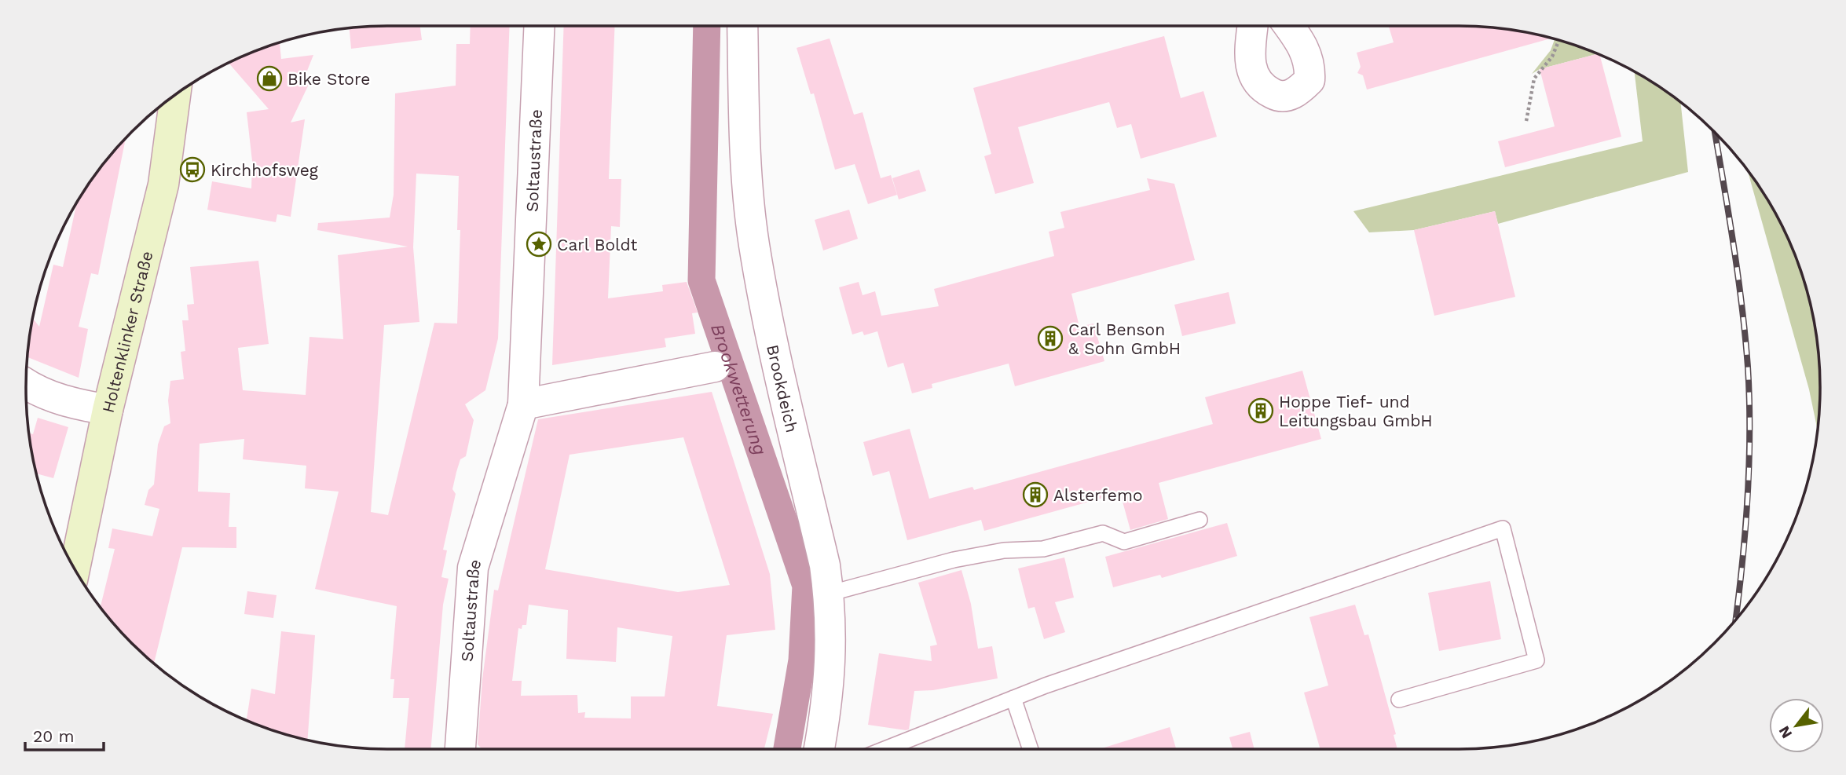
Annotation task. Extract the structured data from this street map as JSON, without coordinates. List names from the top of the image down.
{
  "streets": {
    "main road": ["Holtenklinker Straße"],
    "street": ["Soltaustraße", "Brookdeich"]
  },
  "water": ["Brookwetterung"],
  "places": {
    "shop": ["Bike Store"],
    "bus stop": ["Kirchhofsweg"],
    "place": ["Carl Boldt"],
    "building": ["Carl Benson & Sohn GmbH", "Hoppe Tief- und Leitungsbau GmbH", "Alsterfemo"]
  },
  "scale_bar": "20 m",
  "north": "bottom left"
}
